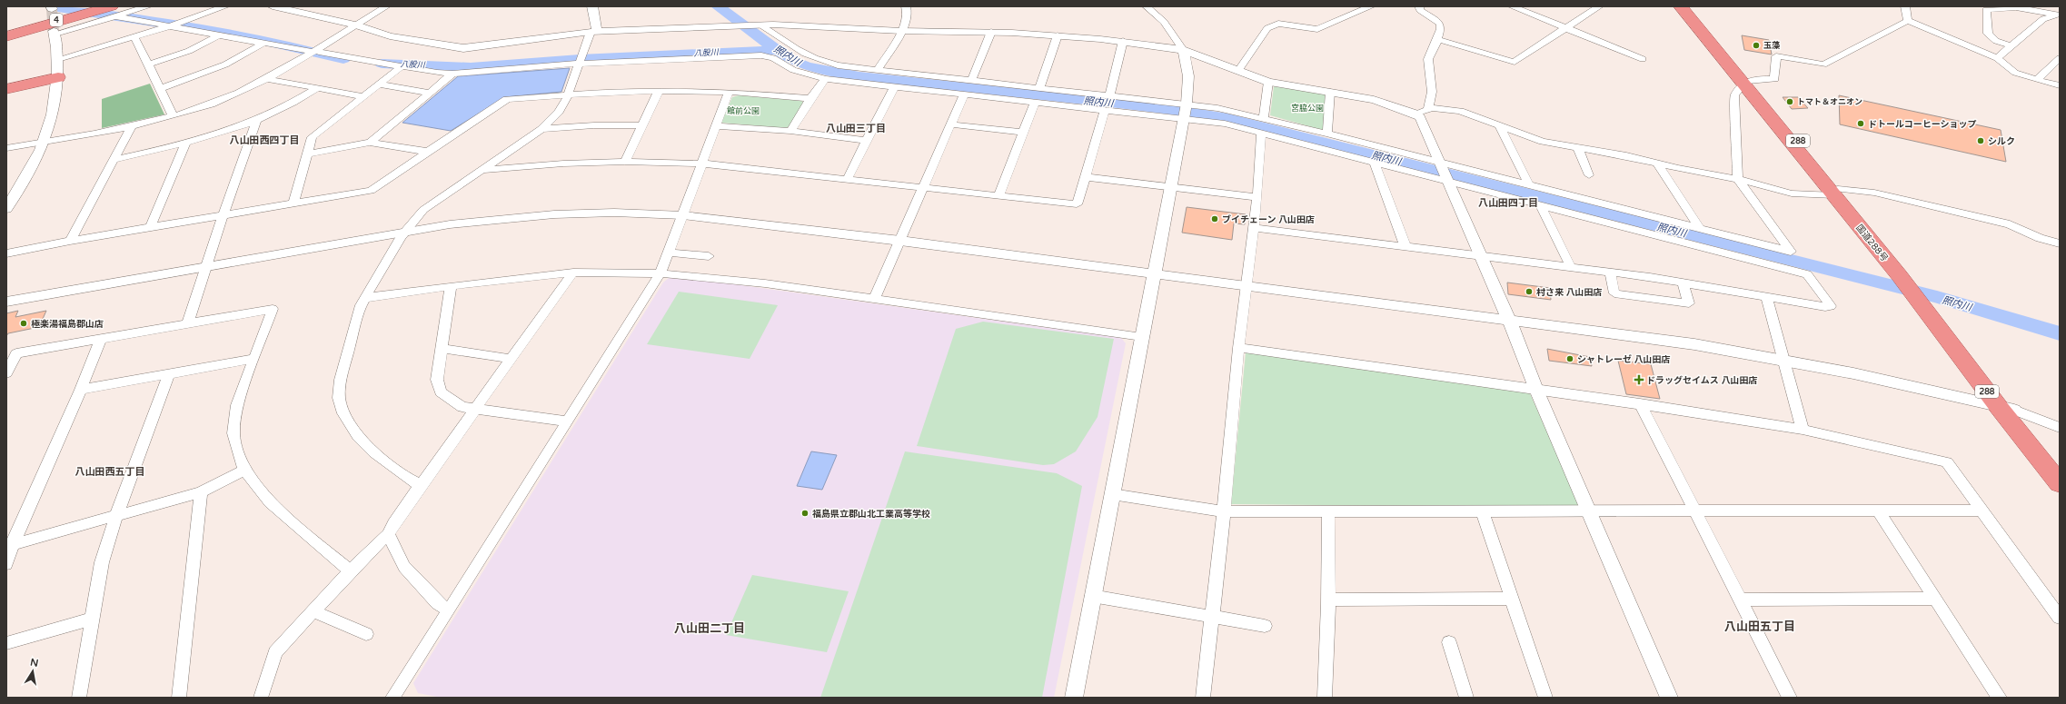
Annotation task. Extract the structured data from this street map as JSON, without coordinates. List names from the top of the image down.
{
  "streets": {
    "highway": ["4", "288", "国道288号"]
  },
  "districts": [
    "八山田三丁目",
    "八山田西四丁目",
    "八山田四丁目",
    "八山田西五丁目",
    "八山田五丁目",
    "八山田二丁目"
  ],
  "water": ["八股川", "照内川"],
  "parks": ["宮脇公園", "館前公園"],
  "places": {
    "other": [
      "玉藻",
      "トマト＆オニオン",
      "ドトールコーヒーショップ",
      "シルク",
      "ブイチェーン 八山田店",
      "村さ来 八山田店",
      "極楽湯福島郡山店",
      "シャトレーゼ 八山田店",
      "福島県立郡山北工業高等学校"
    ],
    "health": ["ドラッグセイムス 八山田店"]
  },
  "north": "top"
}
